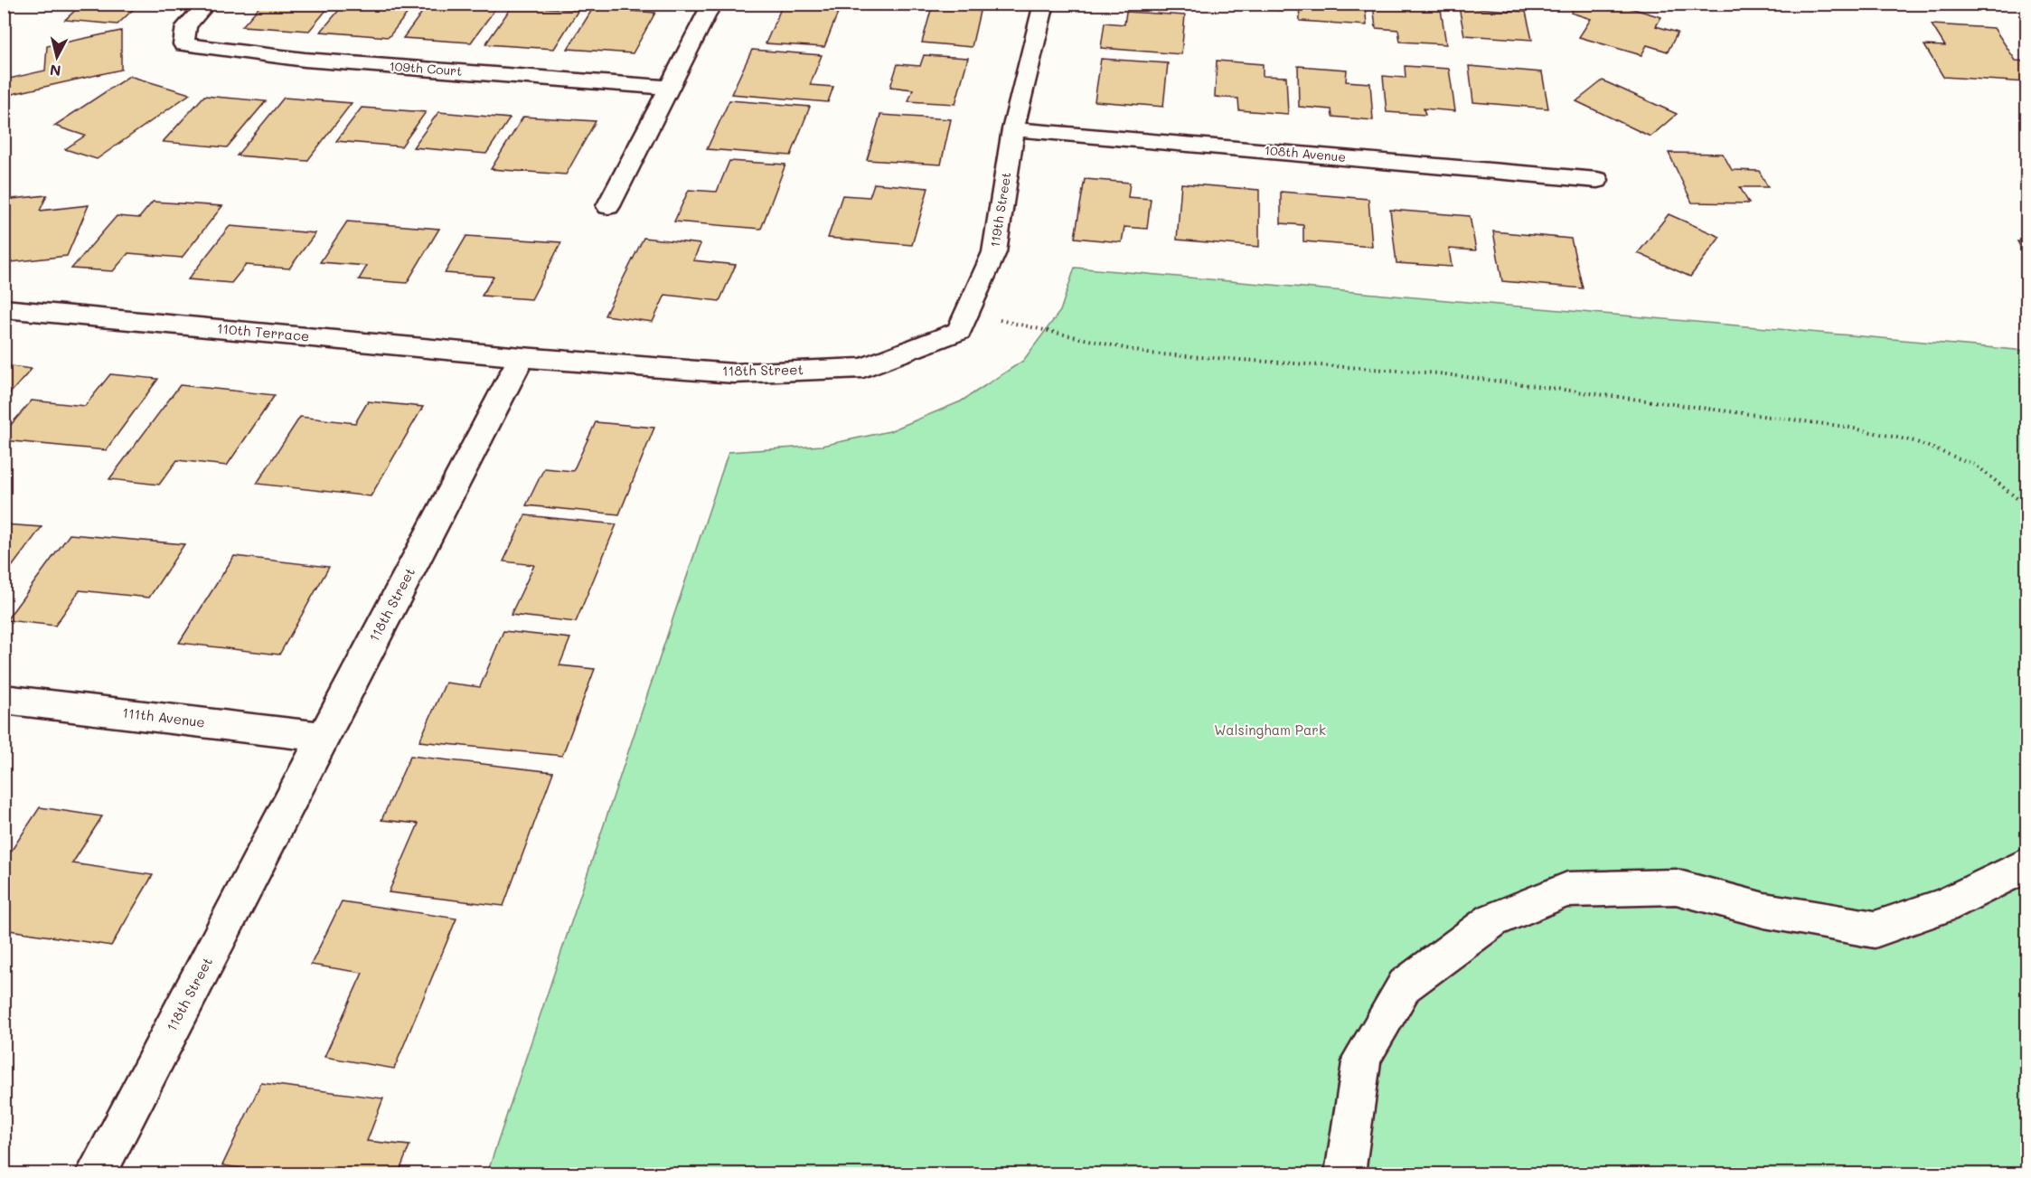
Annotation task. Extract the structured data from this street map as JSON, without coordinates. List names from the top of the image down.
{
  "streets": {
    "street": [
      "109th Court",
      "108th Avenue",
      "119th Street",
      "110th Terrace",
      "118th Street",
      "111th Avenue"
    ]
  },
  "crossings": [
    ["108th Avenue", "119th Street"],
    ["119th Street", "118th Street"],
    ["110th Terrace", "118th Street"],
    ["118th Street", "111th Avenue"]
  ],
  "parks": ["Walsingham Park"],
  "north": "bottom"
}
